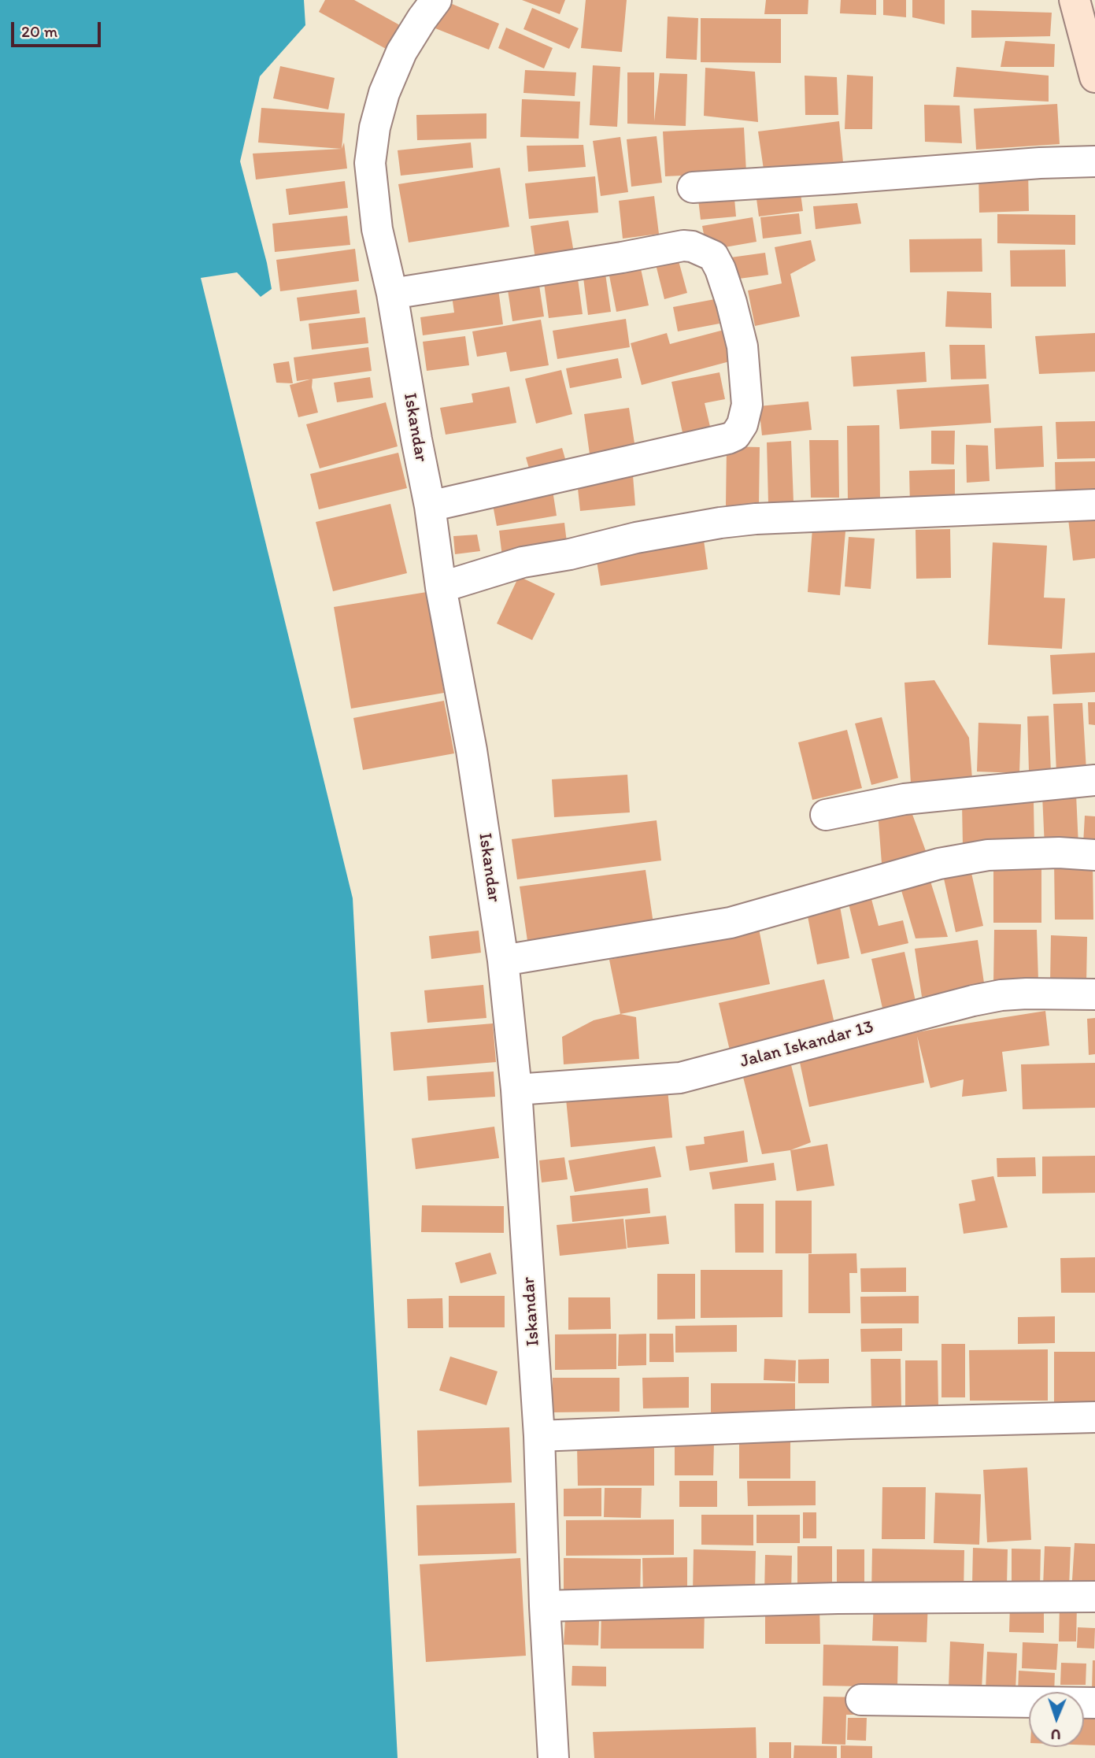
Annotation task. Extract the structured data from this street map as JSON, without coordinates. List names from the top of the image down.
{
  "streets": {
    "street": ["Iskandar", "Jalan Iskandar 13"]
  },
  "crossings": [
    ["Iskandar", "Jalan Iskandar 13"]
  ],
  "scale_bar": "20 m",
  "north": "bottom"
}
